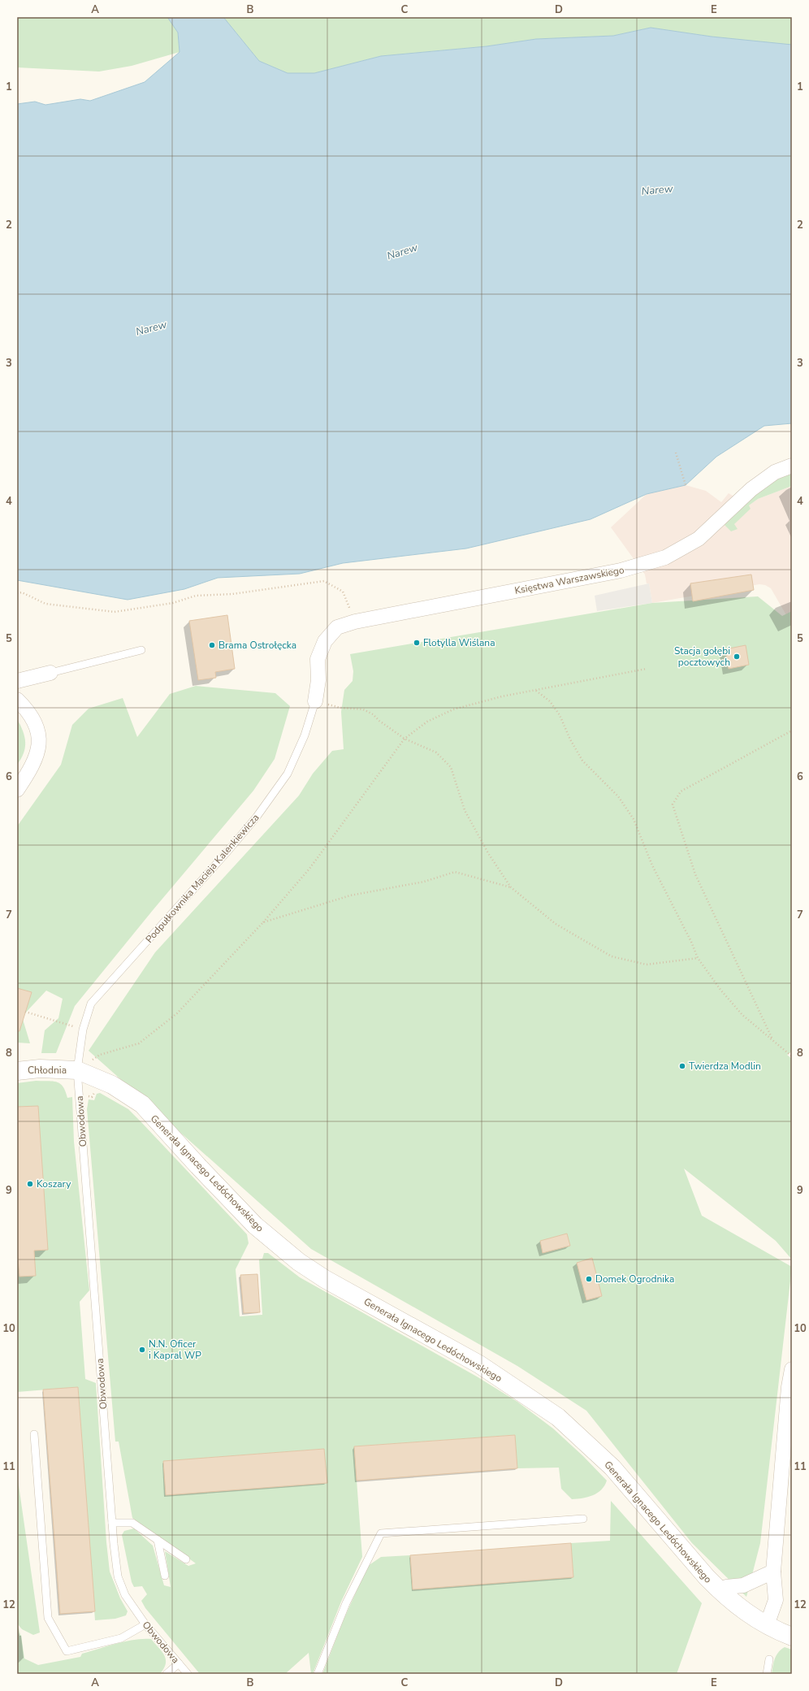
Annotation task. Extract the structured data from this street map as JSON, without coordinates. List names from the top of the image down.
{
  "streets": {
    "street": [
      "Księstwa Warszawskiego",
      "Podpułkownika Macieja Kalenkiewicza",
      "Chłodnia",
      "Generała Ignacego Ledóchowskiego"
    ],
    "lane": ["Obwodowa"]
  },
  "crossings": [
    ["Księstwa Warszawskiego", "Podpułkownika Macieja Kalenkiewicza"],
    ["Podpułkownika Macieja Kalenkiewicza", "Chłodnia"],
    ["Podpułkownika Macieja Kalenkiewicza", "Obwodowa"],
    ["Podpułkownika Macieja Kalenkiewicza", "Generała Ignacego Ledóchowskiego"],
    ["Chłodnia", "Obwodowa"],
    ["Chłodnia", "Generała Ignacego Ledóchowskiego"],
    ["Obwodowa", "Generała Ignacego Ledóchowskiego"]
  ],
  "water": ["Narew"],
  "places": [
    "Flotylla Wiślana",
    "Brama Ostrołęcka",
    "Stacja gołębi pocztowych",
    "Twierdza Modlin",
    "Koszary",
    "Domek Ogrodnika",
    "N.N. Oficer i Kapral WP"
  ],
  "grid": {
    "columns": [
      "A",
      "B",
      "C",
      "D",
      "E"
    ],
    "rows": [
      "1",
      "2",
      "3",
      "4",
      "5",
      "6",
      "7",
      "8",
      "9",
      "10",
      "11",
      "12"
    ]
  }
}
